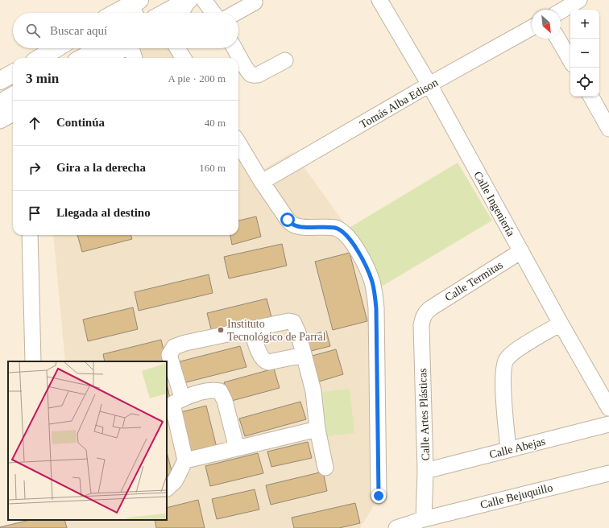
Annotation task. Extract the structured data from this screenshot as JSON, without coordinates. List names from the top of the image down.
{
  "streets": {
    "street": [
      "Tomás Alba Edison",
      "Calle Ingeniería",
      "Calle Termitas",
      "Calle Artes Plásticas",
      "Calle Abejas",
      "Calle Bejuquillo"
    ]
  },
  "crossings": [
    ["Tomás Alba Edison", "Calle Ingeniería"],
    ["Calle Ingeniería", "Calle Termitas"],
    ["Calle Termitas", "Calle Artes Plásticas"],
    ["Calle Artes Plásticas", "Calle Abejas"],
    ["Calle Artes Plásticas", "Calle Bejuquillo"]
  ],
  "places": ["Instituto Tecnológico de Parral"],
  "north": "bottom right",
  "page": {
    "map_buttons": ["+", "−"],
    "search": "Buscar aquí",
    "heading": ["3 min", "A pie · 200 m"],
    "list": [
      ["Continúa", "40 m"],
      ["Gira a la derecha", "160 m"],
      "Llegada al destino"
    ]
  }
}
